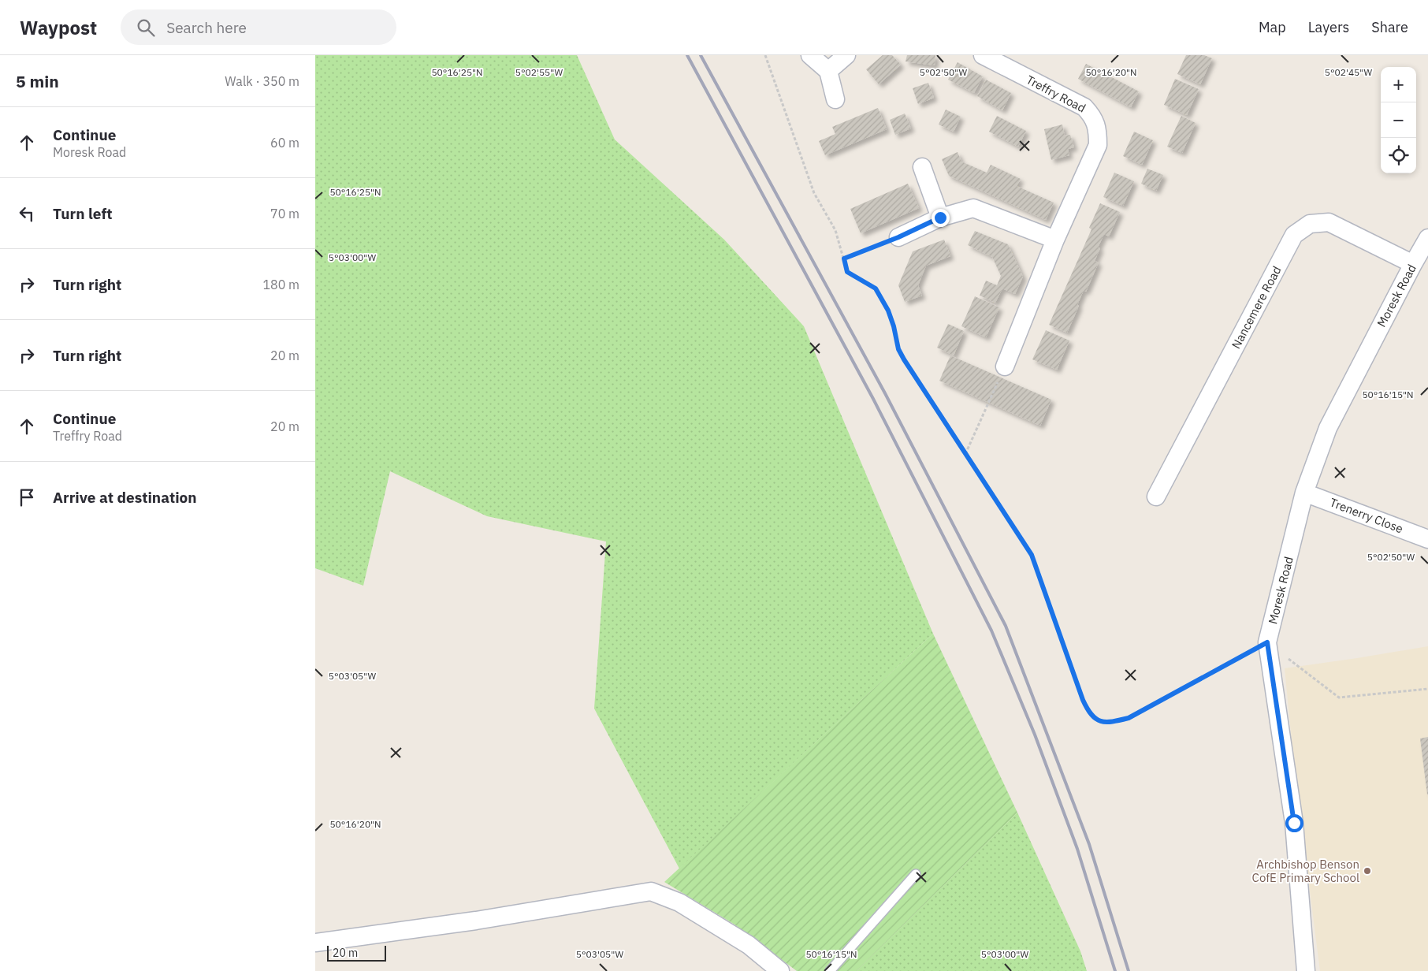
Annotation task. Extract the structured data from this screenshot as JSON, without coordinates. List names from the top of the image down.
{
  "streets": {
    "street": [
      "Treffry Road",
      "Moresk Road",
      "Nancemere Road",
      "Trenerry Close"
    ]
  },
  "crossings": [
    ["Moresk Road", "Nancemere Road"],
    ["Moresk Road", "Trenerry Close"]
  ],
  "places": ["Archbishop Benson CofE Primary School"],
  "scale_bar": "20 m",
  "page": {
    "header": "Waypost",
    "search": "Search here",
    "nav": ["Map", "Layers", "Share"],
    "heading": ["5 min", "Walk · 350 m"],
    "map_buttons": ["+", "−"],
    "list": [
      ["Continue", "Moresk Road", "60 m"],
      ["Turn left", "70 m"],
      ["Turn right", "180 m"],
      ["Turn right", "20 m"],
      ["Continue", "Treffry Road", "20 m"],
      "Arrive at destination"
    ],
    "scale": "20 m"
  },
  "coordinates": [
    "50°16'25\"N",
    "50°16'20\"N",
    "5°02'50\"W",
    "5°02'55\"W",
    "5°02'45\"W",
    "5°03'00\"W",
    "50°16'15\"N",
    "5°03'05\"W"
  ]
}
